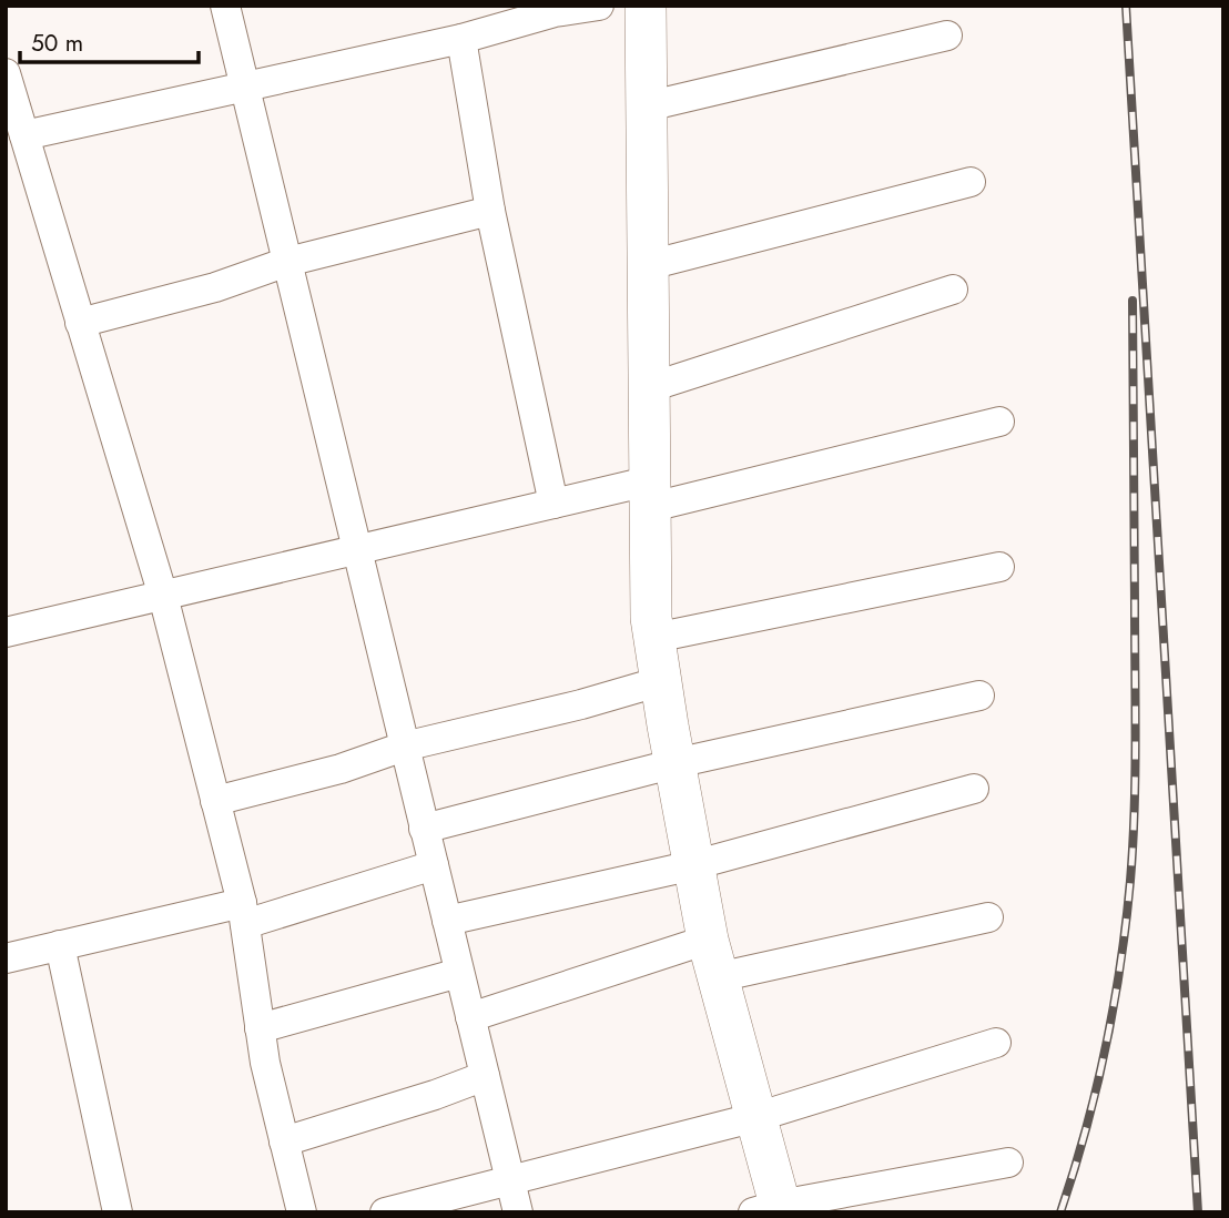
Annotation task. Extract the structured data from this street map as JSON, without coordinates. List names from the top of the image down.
{
  "scale_bar": "50 m"
}
